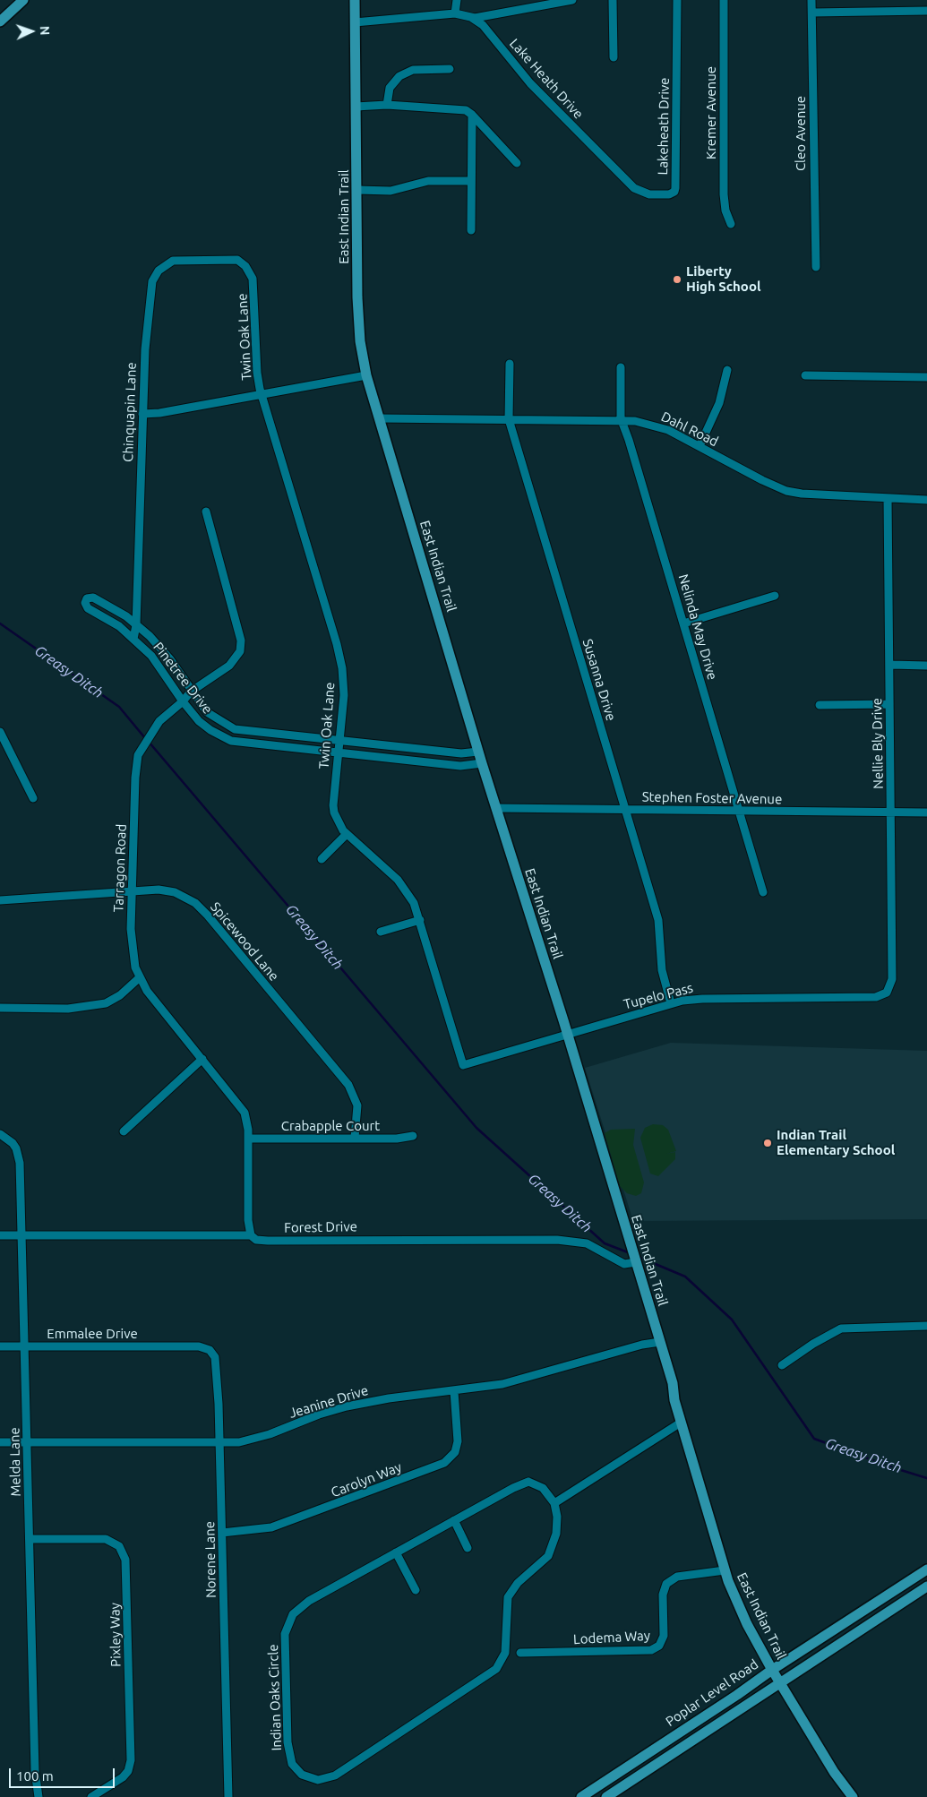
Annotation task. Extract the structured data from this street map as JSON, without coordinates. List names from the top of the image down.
{
  "streets": {
    "main road": ["East Indian Trail", "Poplar Level Road"],
    "street": [
      "Lake Heath Drive",
      "Kremer Avenue",
      "Lakeheath Drive",
      "Cleo Avenue",
      "Twin Oak Lane",
      "Chinquapin Lane",
      "Dahl Road",
      "Nelinda May Drive",
      "Pinetree Drive",
      "Susanna Drive",
      "Nellie Bly Drive",
      "Stephen Foster Avenue",
      "Tarragon Road",
      "Spicewood Lane",
      "Tupelo Pass",
      "Crabapple Court",
      "Forest Drive",
      "Emmalee Drive",
      "Jeanine Drive",
      "Melda Lane",
      "Carolyn Way",
      "Norene Lane",
      "Pixley Way",
      "Lodema Way",
      "Indian Oaks Circle"
    ]
  },
  "crossings": [
    ["Lake Heath Drive", "Lakeheath Drive"],
    ["East Indian Trail", "Dahl Road"],
    ["East Indian Trail", "Pinetree Drive"],
    ["East Indian Trail", "Stephen Foster Avenue"],
    ["East Indian Trail", "Tupelo Pass"],
    ["East Indian Trail", "Forest Drive"],
    ["East Indian Trail", "Jeanine Drive"],
    ["East Indian Trail", "Lodema Way"],
    ["East Indian Trail", "Poplar Level Road"],
    ["Twin Oak Lane", "Chinquapin Lane"],
    ["Twin Oak Lane", "Pinetree Drive"],
    ["Twin Oak Lane", "Tupelo Pass"],
    ["Chinquapin Lane", "Pinetree Drive"],
    ["Dahl Road", "Nelinda May Drive"],
    ["Dahl Road", "Susanna Drive"],
    ["Dahl Road", "Nellie Bly Drive"],
    ["Nelinda May Drive", "Stephen Foster Avenue"],
    ["Pinetree Drive", "Tarragon Road"],
    ["Susanna Drive", "Stephen Foster Avenue"],
    ["Susanna Drive", "Tupelo Pass"],
    ["Nellie Bly Drive", "Stephen Foster Avenue"],
    ["Nellie Bly Drive", "Tupelo Pass"],
    ["Tarragon Road", "Spicewood Lane"],
    ["Tarragon Road", "Crabapple Court"],
    ["Tarragon Road", "Forest Drive"],
    ["Spicewood Lane", "Crabapple Court"],
    ["Forest Drive", "Melda Lane"],
    ["Emmalee Drive", "Melda Lane"],
    ["Emmalee Drive", "Norene Lane"],
    ["Jeanine Drive", "Melda Lane"],
    ["Jeanine Drive", "Carolyn Way"],
    ["Jeanine Drive", "Norene Lane"],
    ["Melda Lane", "Pixley Way"],
    ["Carolyn Way", "Norene Lane"]
  ],
  "water": ["Greasy Ditch"],
  "places": ["Liberty High School", "Indian Trail Elementary School"],
  "scale_bar": "100 m",
  "north": "right"
}
